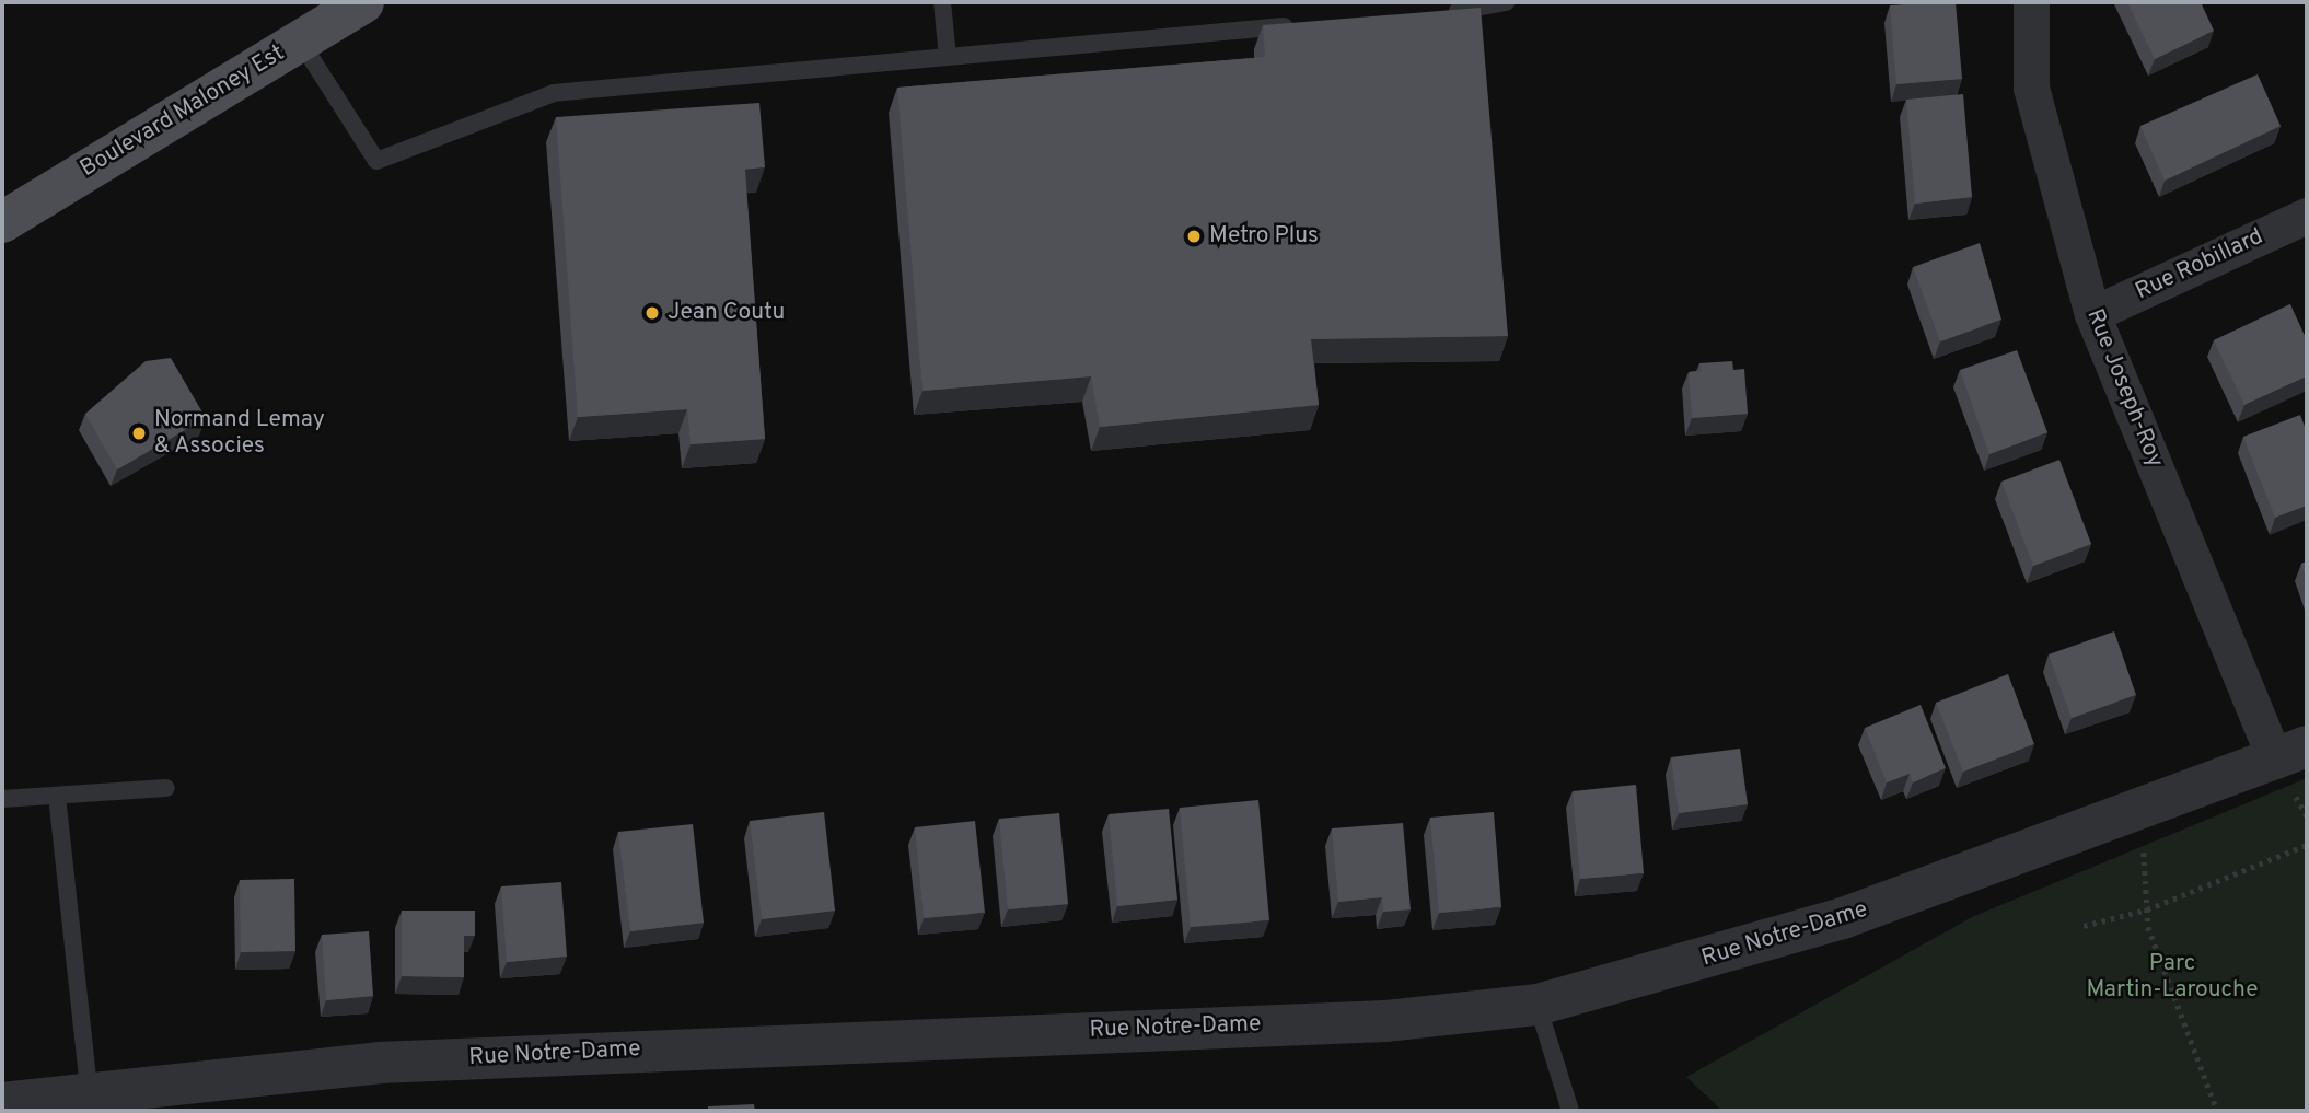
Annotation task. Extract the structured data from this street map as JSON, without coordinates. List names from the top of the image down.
{
  "streets": {
    "main road": ["Boulevard Maloney Est"],
    "street": ["Rue Robillard", "Rue Joseph-Roy", "Rue Notre-Dame"]
  },
  "crossings": [
    ["Rue Robillard", "Rue Joseph-Roy"],
    ["Rue Joseph-Roy", "Rue Notre-Dame"]
  ],
  "parks": ["Parc Martin-Larouche"],
  "places": ["Metro Plus", "Jean Coutu", "Normand Lemay & Associes"]
}
